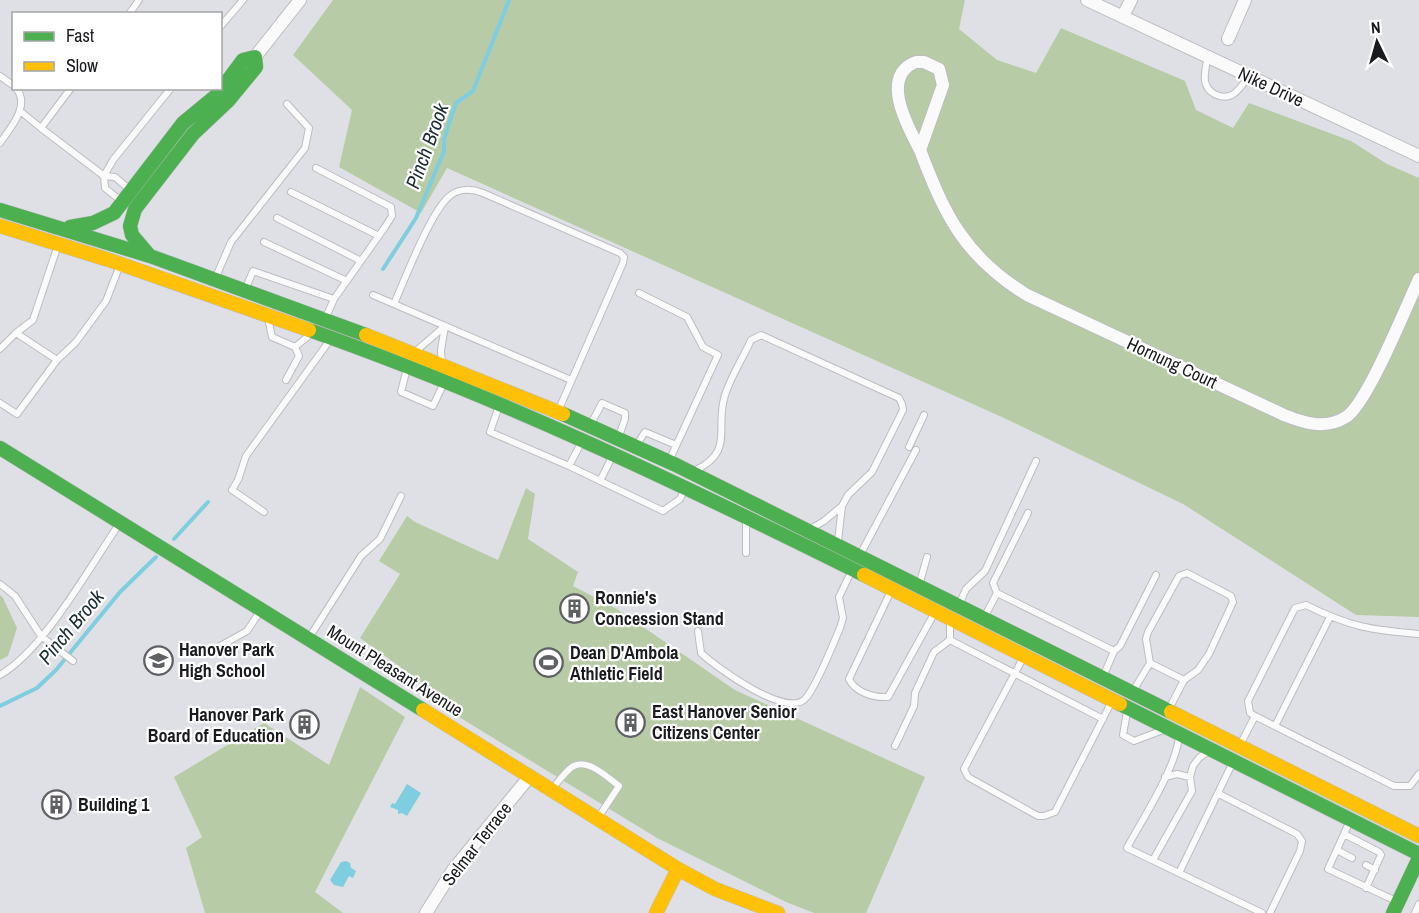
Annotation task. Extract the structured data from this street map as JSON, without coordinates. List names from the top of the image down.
{
  "streets": {
    "main road": ["Mount Pleasant Avenue"],
    "street": ["Nike Drive", "Hornung Court", "Selmar Terrace"]
  },
  "crossings": [
    ["Mount Pleasant Avenue", "Selmar Terrace"]
  ],
  "water": ["Pinch Brook"],
  "places": {
    "building": [
      "Ronnie's Concession Stand",
      "East Hanover Senior Citizens Center",
      "Hanover Park Board of Education",
      "Building 1"
    ],
    "school or university": ["Hanover Park High School"],
    "sports": ["Dean D'Ambola Athletic Field"]
  },
  "legend": ["Fast", "Slow"],
  "north": "top"
}
